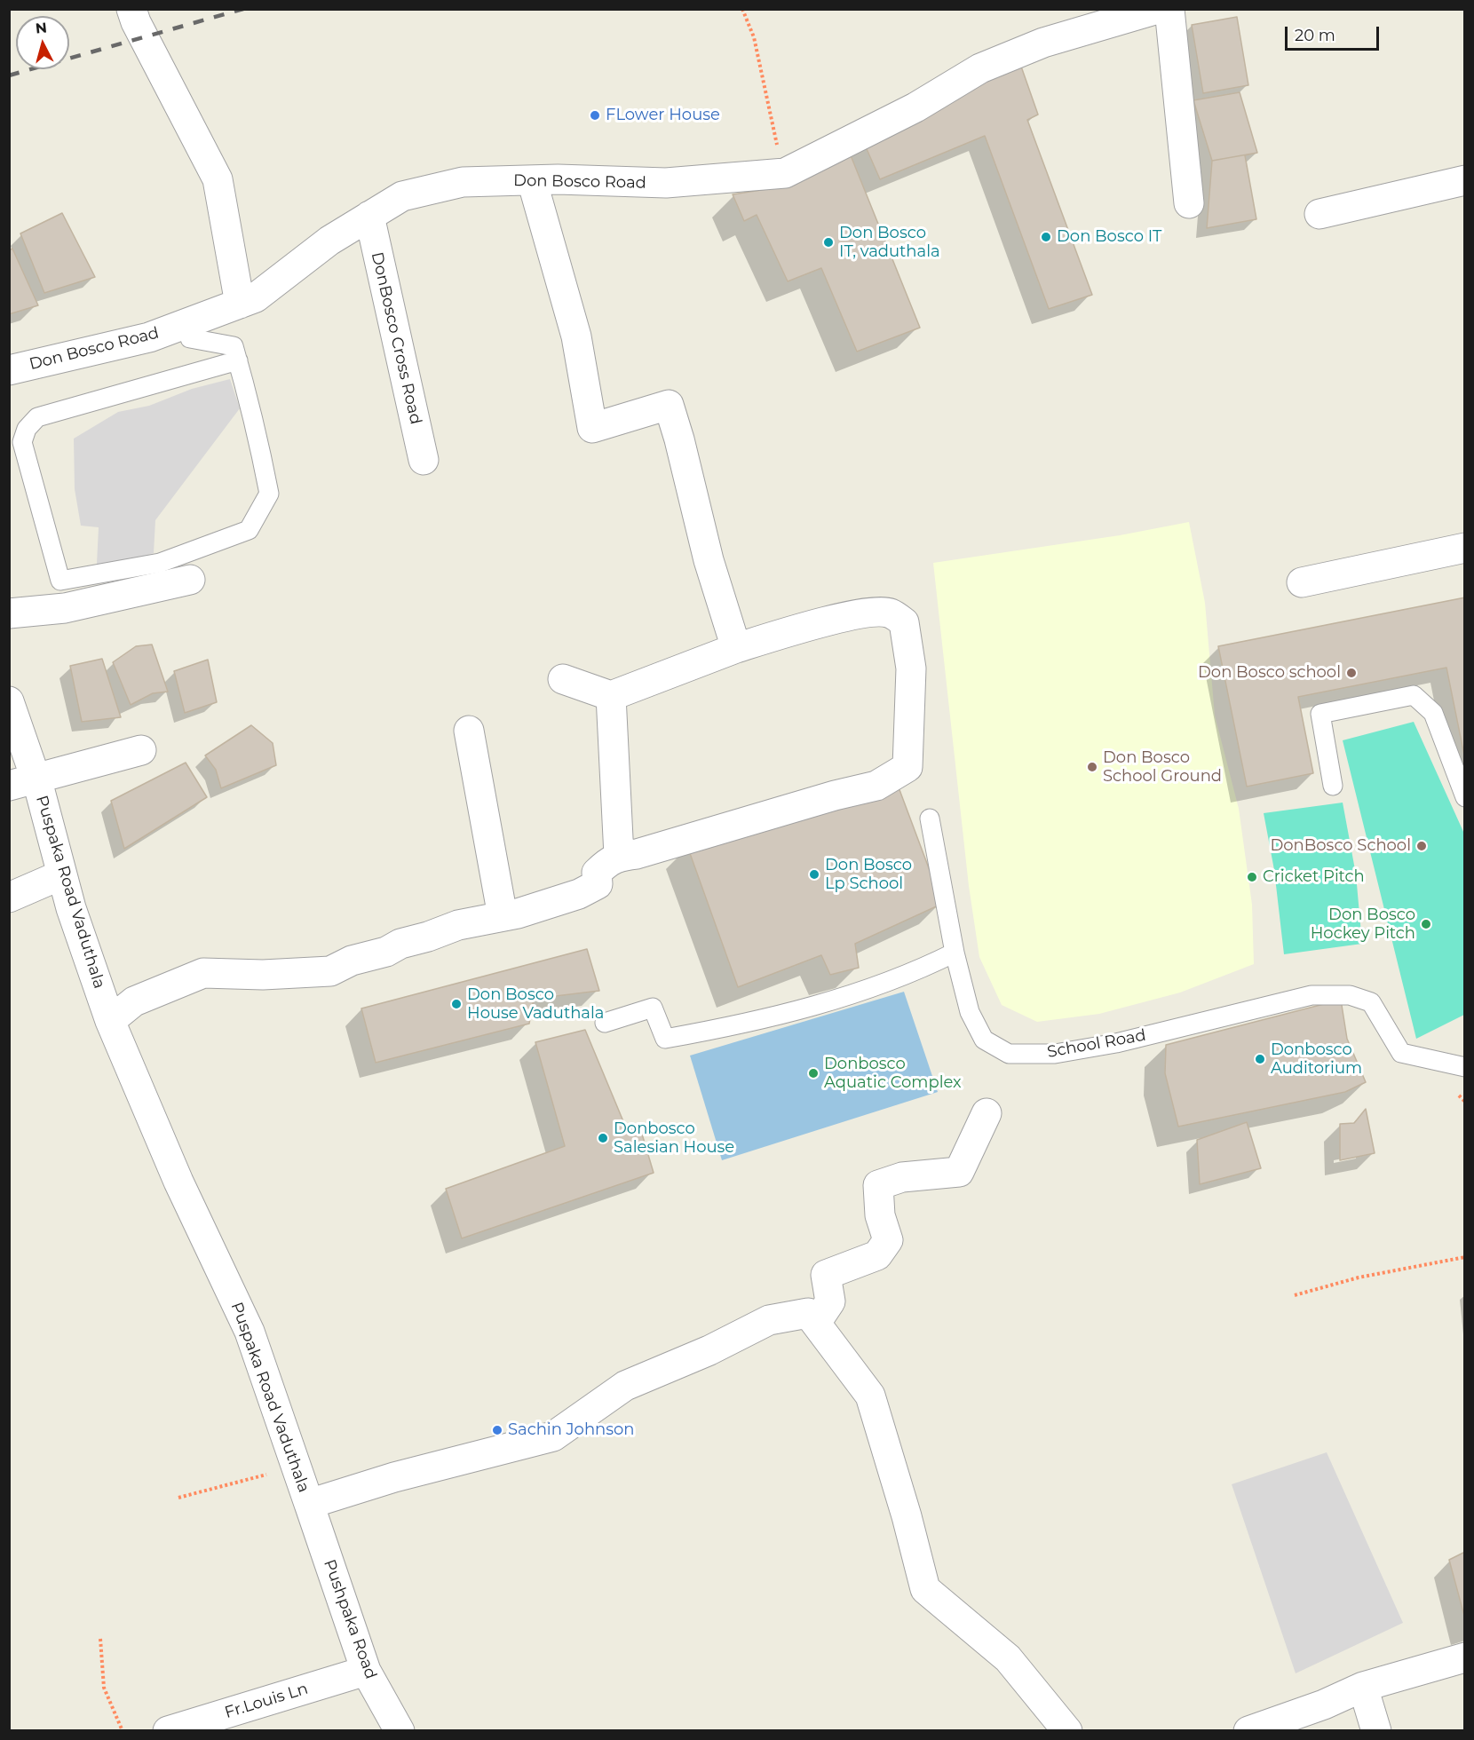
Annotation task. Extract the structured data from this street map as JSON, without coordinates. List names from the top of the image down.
{
  "streets": {
    "street": [
      "Don Bosco Road",
      "DonBosco Cross Road",
      "Puspaka Road Vaduthala",
      "Pushpaka Road",
      "Fr.Louis Ln"
    ],
    "lane": ["School Road"]
  },
  "crossings": [
    ["Don Bosco Road", "DonBosco Cross Road"],
    ["Puspaka Road Vaduthala", "Pushpaka Road"],
    ["Pushpaka Road", "Fr.Louis Ln"]
  ],
  "places": [
    "FLower House",
    "Don Bosco IT",
    "Don Bosco IT, vaduthala",
    "Don Bosco school",
    "Don Bosco School Ground",
    "DonBosco School",
    "Don Bosco Lp School",
    "Cricket Pitch",
    "Don Bosco Hockey Pitch",
    "Don Bosco House Vaduthala",
    "Donbosco Auditorium",
    "Donbosco Aquatic Complex",
    "Donbosco Salesian House",
    "Sachin Johnson"
  ],
  "scale_bar": "20 m",
  "north": "top"
}
